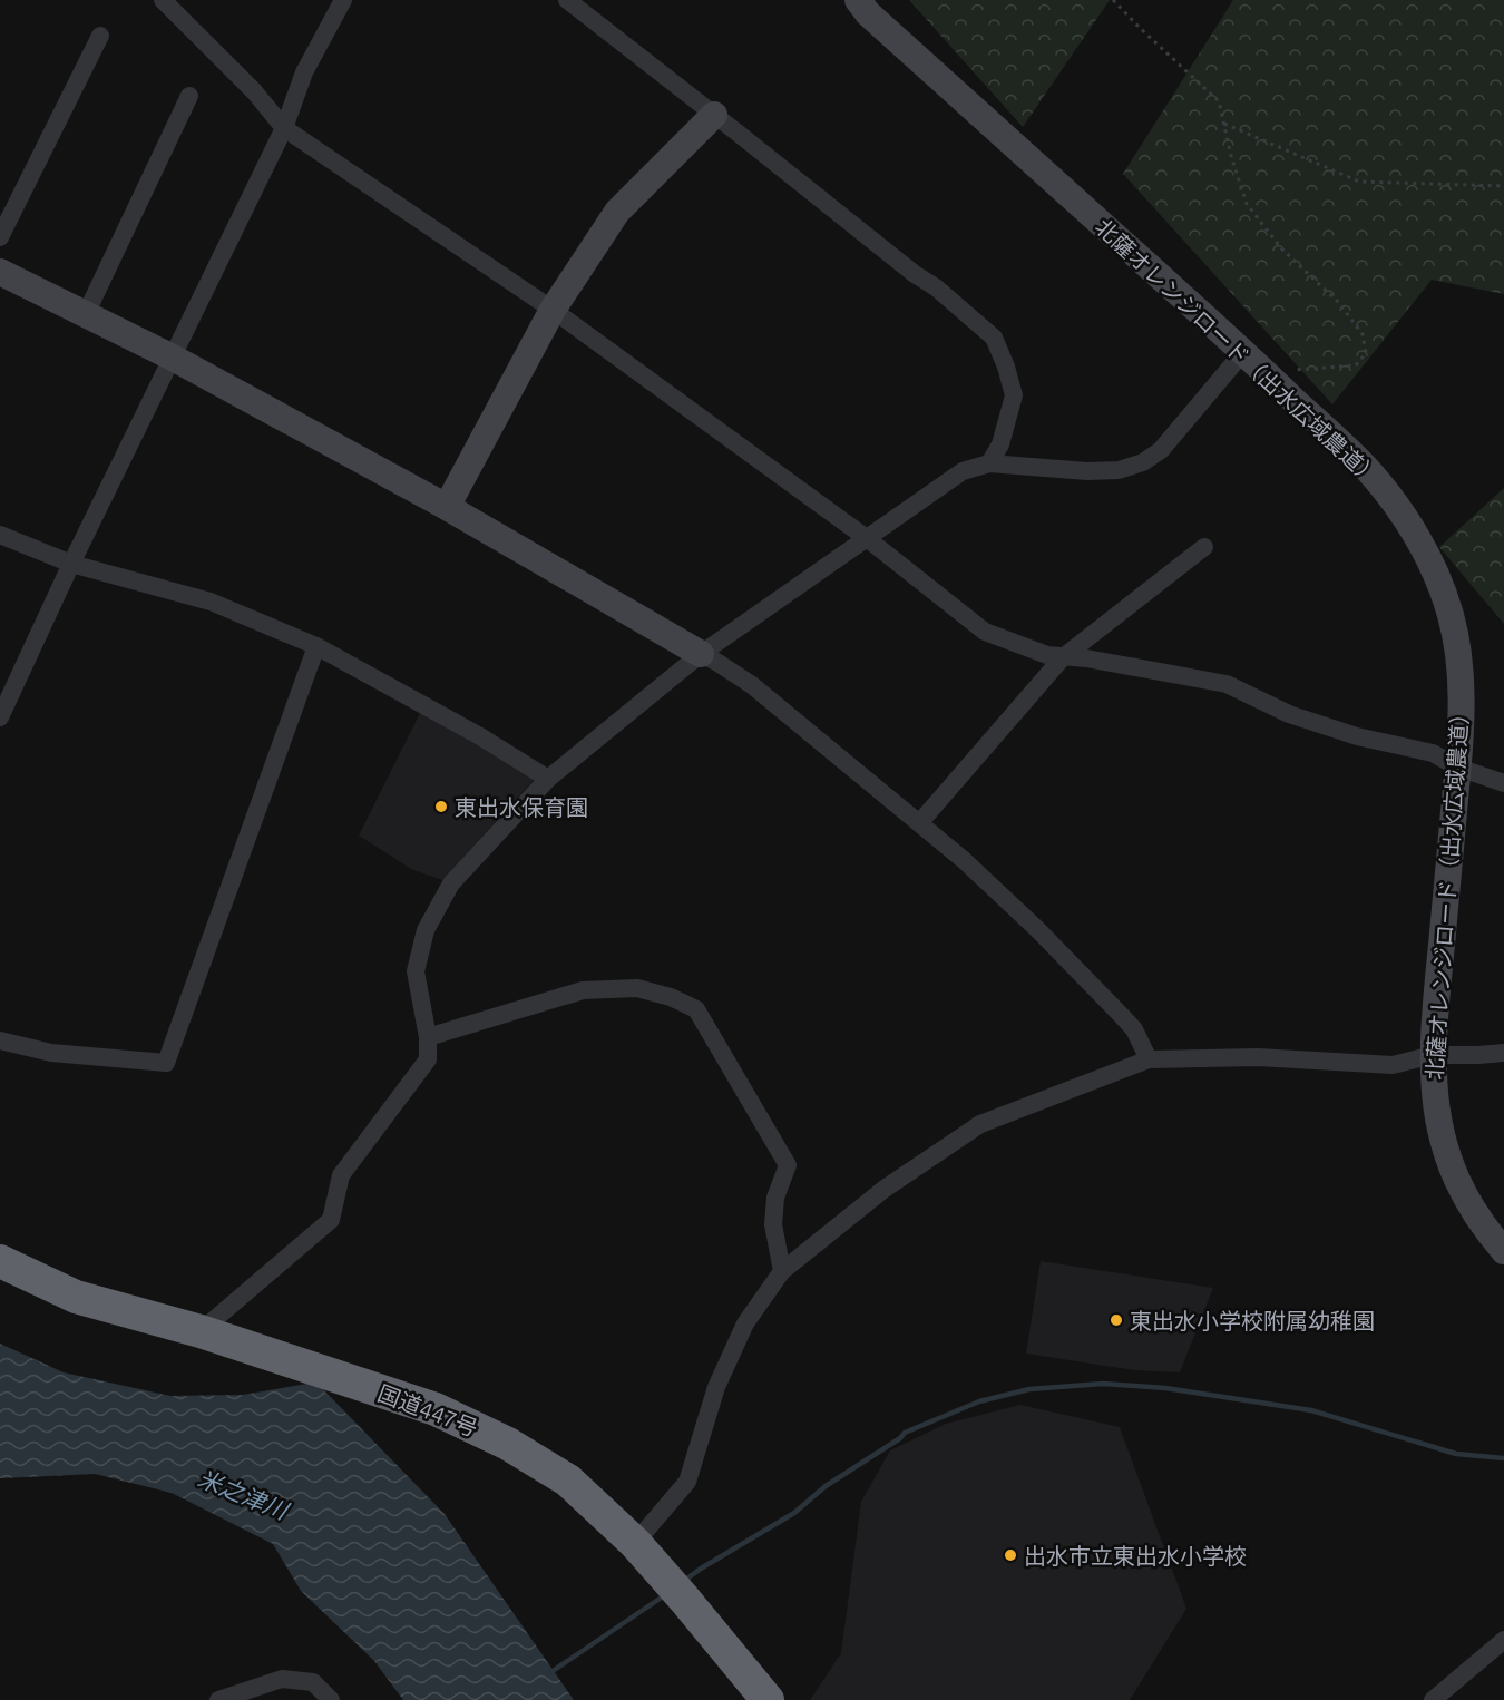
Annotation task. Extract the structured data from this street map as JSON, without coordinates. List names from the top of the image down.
{
  "streets": {
    "highway": ["国道447号"],
    "street": ["北薩オレンジロード（出水広域農道）"]
  },
  "water": ["米之津川"],
  "places": ["東出水保育園", "東出水小学校附属幼稚園", "出水市立東出水小学校"]
}
